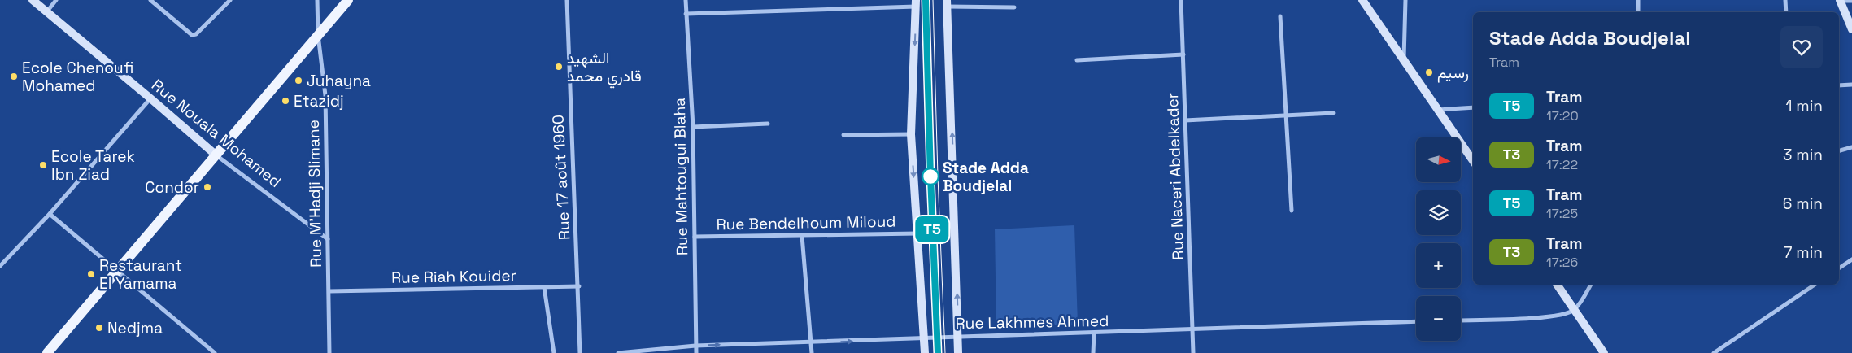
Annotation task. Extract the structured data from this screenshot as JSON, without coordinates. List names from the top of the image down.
{
  "streets": {
    "main road": ["Rue Nouala Mohamed"],
    "street": [
      "Rue Mahtougui Blaha",
      "Rue Naceri Abdelkader",
      "Rue 17 août 1960",
      "Rue M'Hadji Slimane",
      "Rue Bendelhoum Miloud",
      "Rue Riah Kouider",
      "Rue Lakhmes Ahmed"
    ]
  },
  "crossings": [
    ["Rue Nouala Mohamed", "Rue M'Hadji Slimane"],
    ["Rue Mahtougui Blaha", "Rue Bendelhoum Miloud"],
    ["Rue Mahtougui Blaha", "Rue Lakhmes Ahmed"],
    ["Rue Naceri Abdelkader", "Rue Lakhmes Ahmed"],
    ["Rue 17 août 1960", "Rue Riah Kouider"],
    ["Rue M'Hadji Slimane", "Rue Riah Kouider"]
  ],
  "places": [
    "الشهيد قادري محمد",
    "رسيم",
    "Ecole Chenoufi Mohamed",
    "Juhayna",
    "Etazidj",
    "Ecole Tarek Ibn Ziad",
    "Stade Adda Boudjelal",
    "Condor",
    "Restaurant El Yamama",
    "Nedjma"
  ],
  "lines": ["tram line T5"],
  "north": "right",
  "page": {
    "on_map": "T5",
    "heading": ["Stade Adda Boudjelal", "Tram"],
    "list": [
      {
        "mark": "T5",
        "name": "Tram",
        "note": "17:20",
        "value": "1 min"
      },
      {
        "mark": "T3",
        "name": "Tram",
        "note": "17:22",
        "value": "3 min"
      },
      {
        "mark": "T5",
        "name": "Tram",
        "note": "17:25",
        "value": "6 min"
      },
      {
        "mark": "T3",
        "name": "Tram",
        "note": "17:26",
        "value": "7 min"
      }
    ],
    "map_buttons": ["+", "−"]
  }
}
